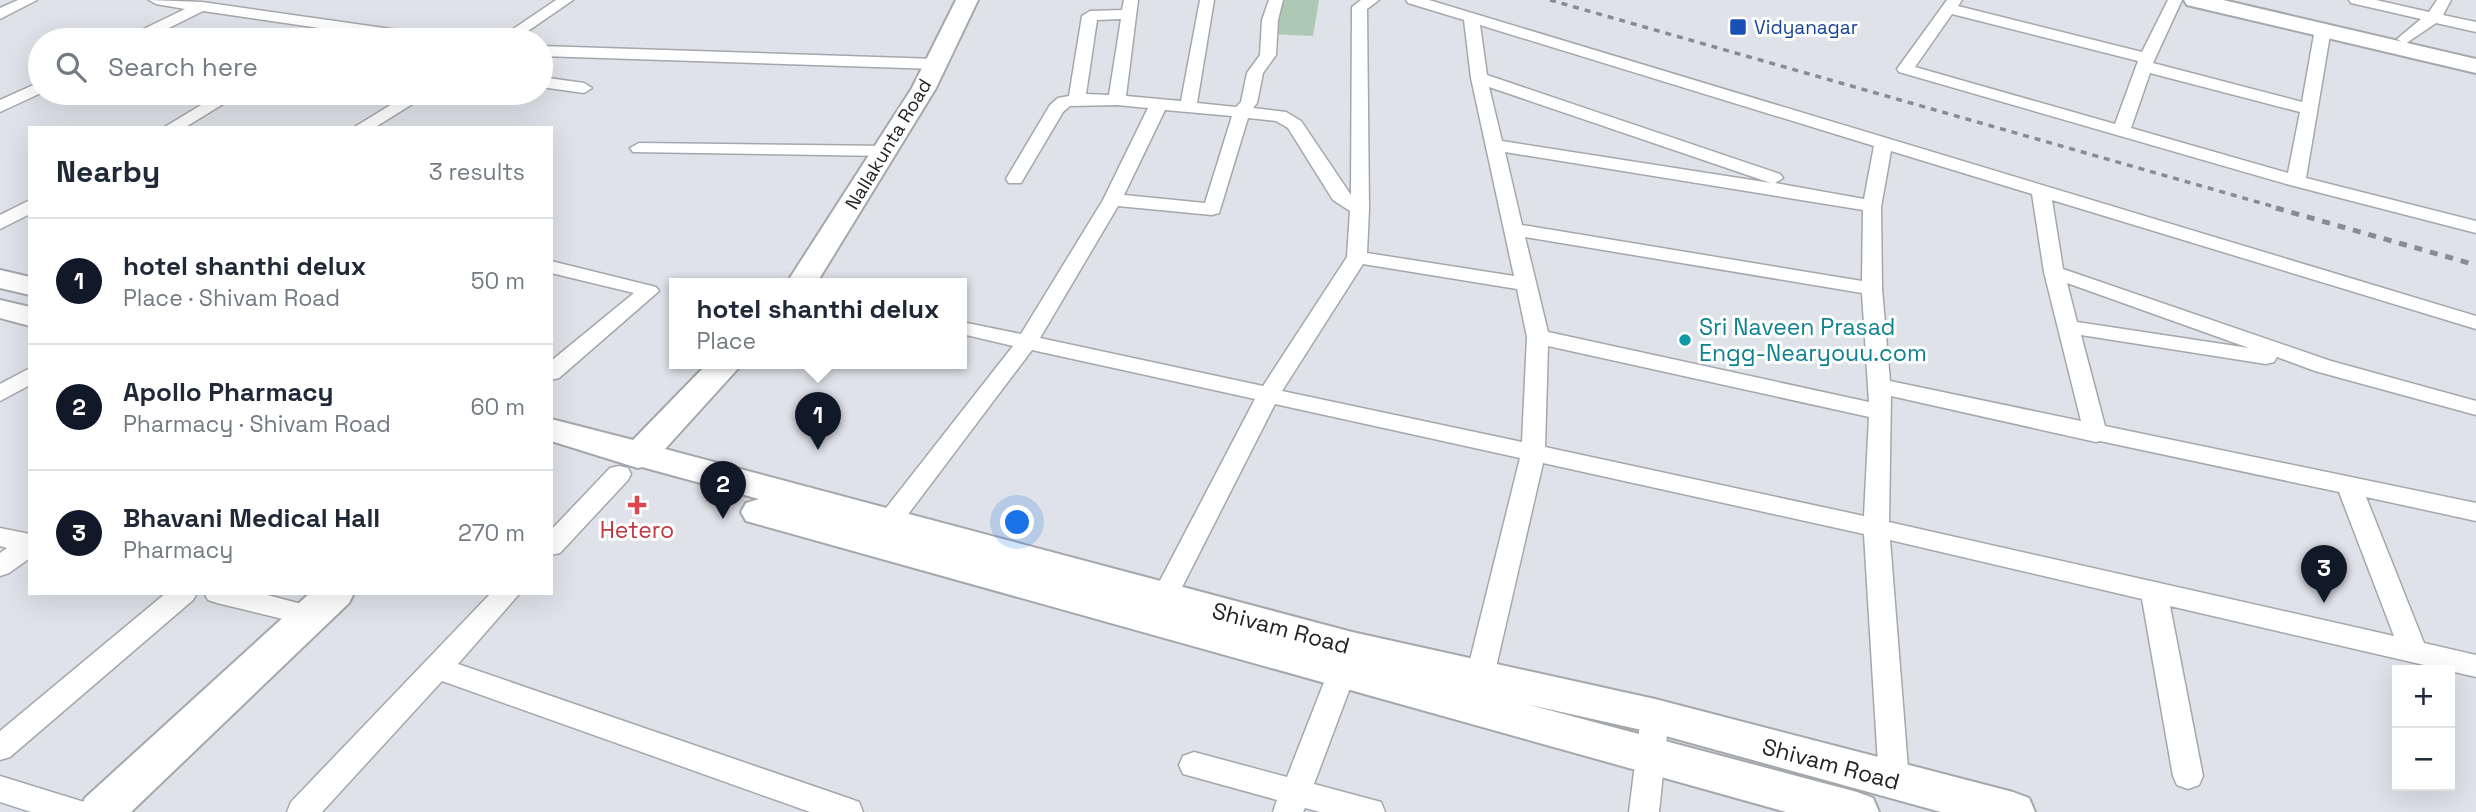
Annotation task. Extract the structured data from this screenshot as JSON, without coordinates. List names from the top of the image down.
{
  "streets": {
    "main road": ["Nallakunta Road", "Shivam Road"]
  },
  "places": {
    "transit": ["Vidyanagar"],
    "other": ["Sri Naveen Prasad Engg-Nearyouu.com"],
    "health": ["Hetero"]
  },
  "page": {
    "search": "Search here",
    "heading": ["Nearby", "3 results"],
    "list": [
      {
        "mark": "1",
        "name": "hotel shanthi delux",
        "note": "Place · Shivam Road",
        "value": "50 m"
      },
      {
        "mark": "2",
        "name": "Apollo Pharmacy",
        "note": "Pharmacy · Shivam Road",
        "value": "60 m"
      },
      {
        "mark": "3",
        "name": "Bhavani Medical Hall",
        "note": "Pharmacy",
        "value": "270 m"
      }
    ],
    "popup": ["hotel shanthi delux", "Place"],
    "pins": ["1", "2", "3"],
    "map_buttons": ["+", "−"]
  }
}
